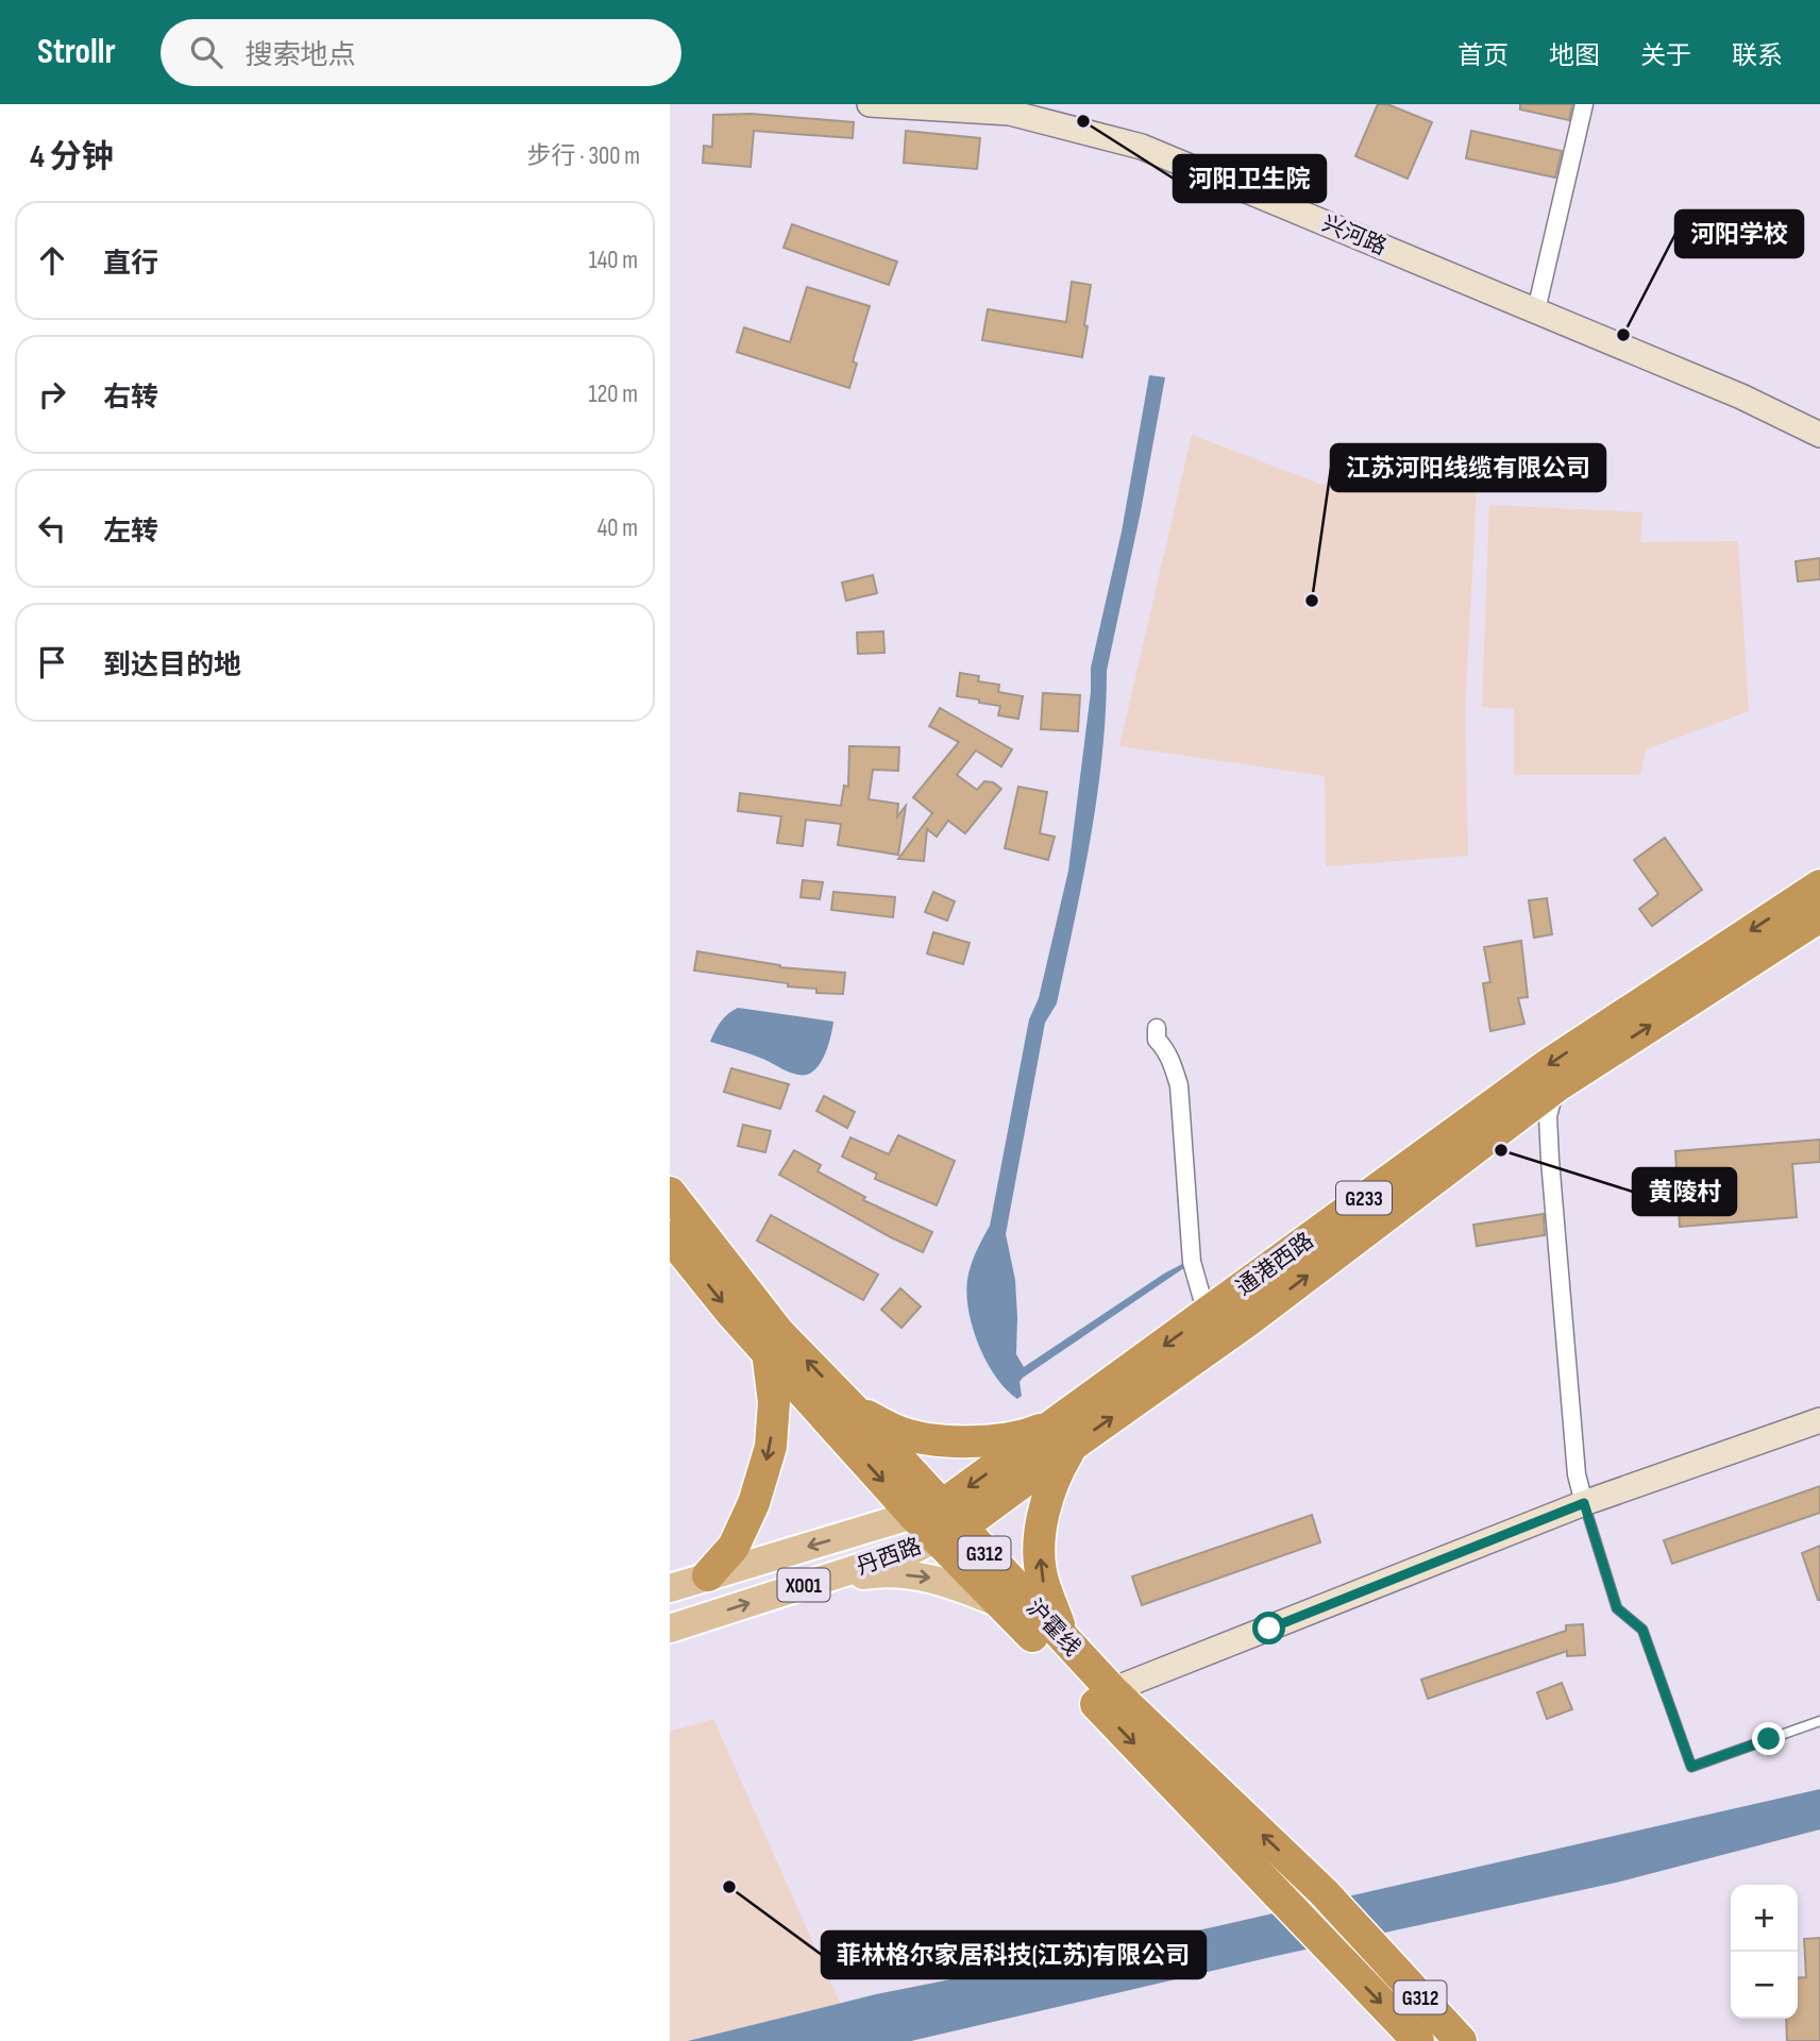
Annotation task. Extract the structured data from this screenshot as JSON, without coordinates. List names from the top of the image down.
{
  "streets": {
    "highway": [
      "G233",
      "通港西路",
      "G312",
      "沪霍线"
    ],
    "main road": ["丹西路", "X001"],
    "street": ["兴河路"]
  },
  "crossings": [
    ["通港西路", "丹西路"],
    ["通港西路", "沪霍线"],
    ["丹西路", "沪霍线"]
  ],
  "places": [
    "河阳卫生院",
    "河阳学校",
    "江苏河阳线缆有限公司",
    "黄陵村",
    "菲林格尔家居科技(江苏)有限公司"
  ],
  "page": {
    "header": "Strollr",
    "search": "搜索地点",
    "nav": [
      "首页",
      "地图",
      "关于",
      "联系"
    ],
    "heading": ["4 分钟", "步行 · 300 m"],
    "list": [
      ["直行", "140 m"],
      ["右转", "120 m"],
      ["左转", "40 m"],
      "到达目的地"
    ],
    "map_buttons": ["+", "−"]
  }
}
